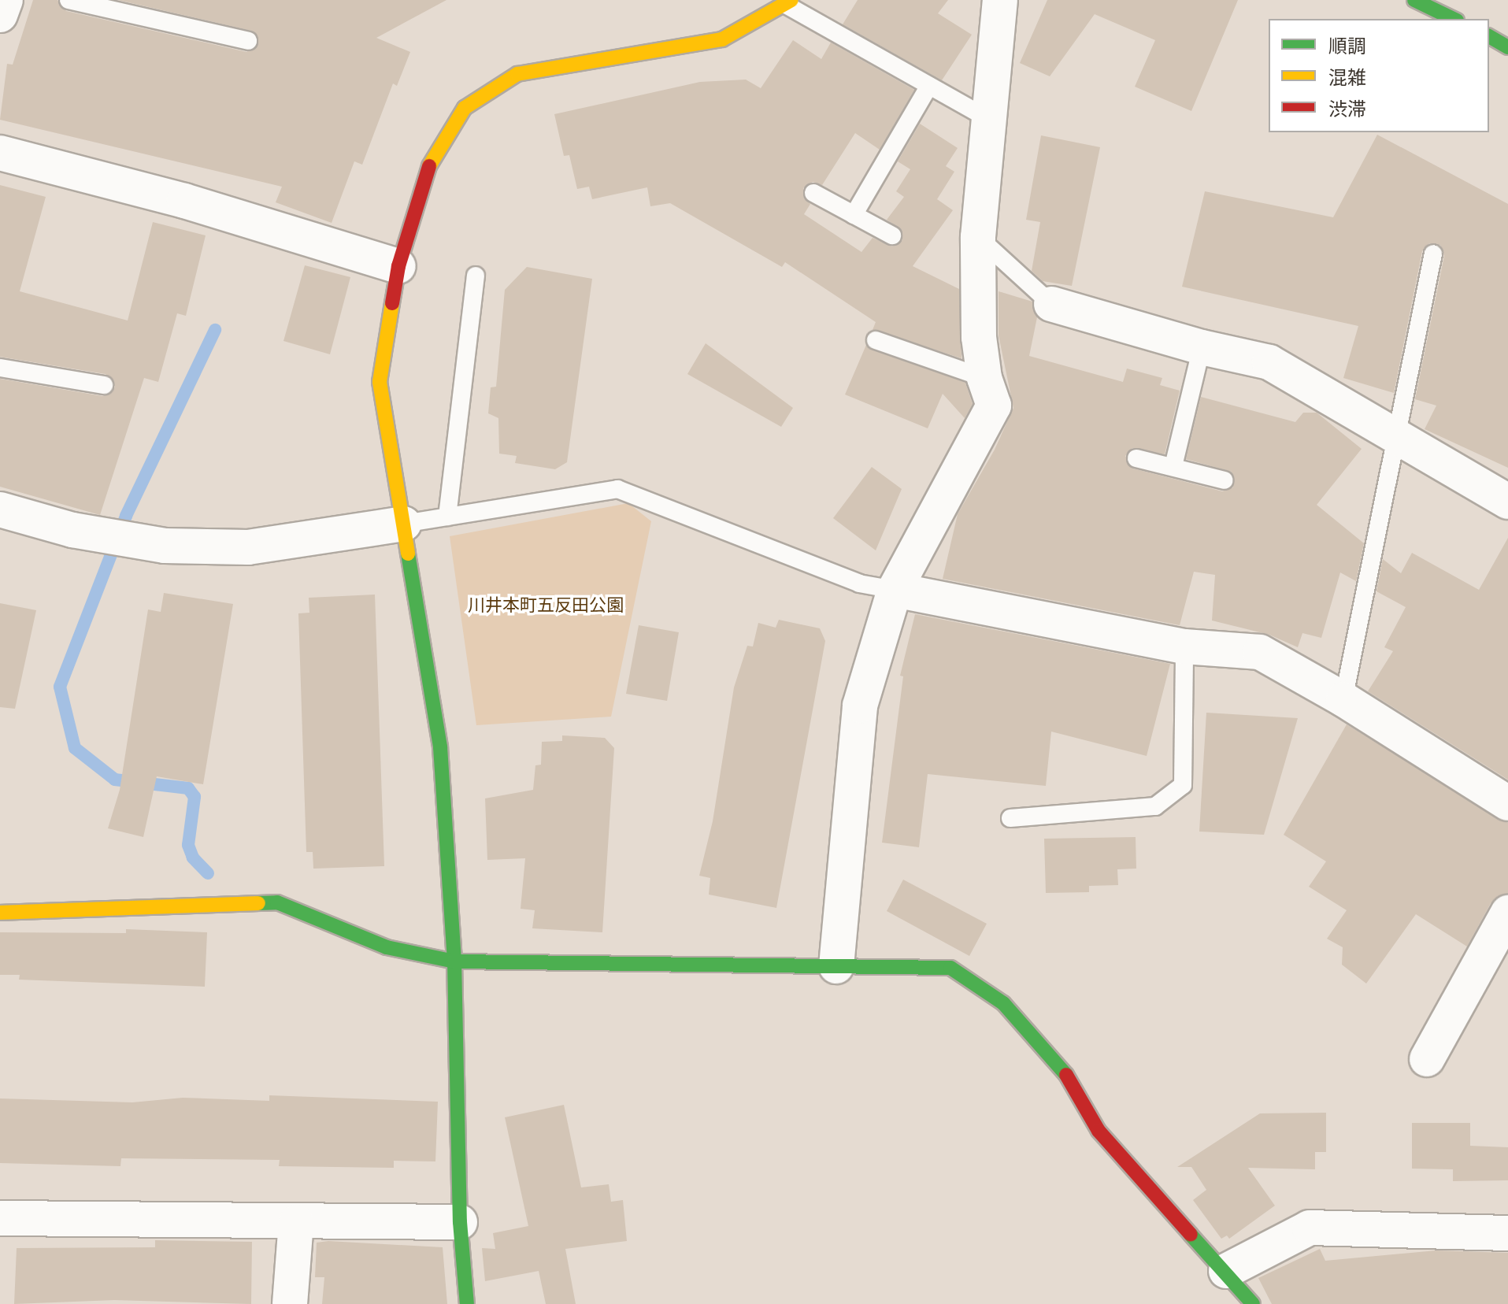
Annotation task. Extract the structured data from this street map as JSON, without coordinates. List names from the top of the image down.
{
  "parks": ["川井本町五反田公園"],
  "legend": ["順調", "混雑", "渋滞"]
}
